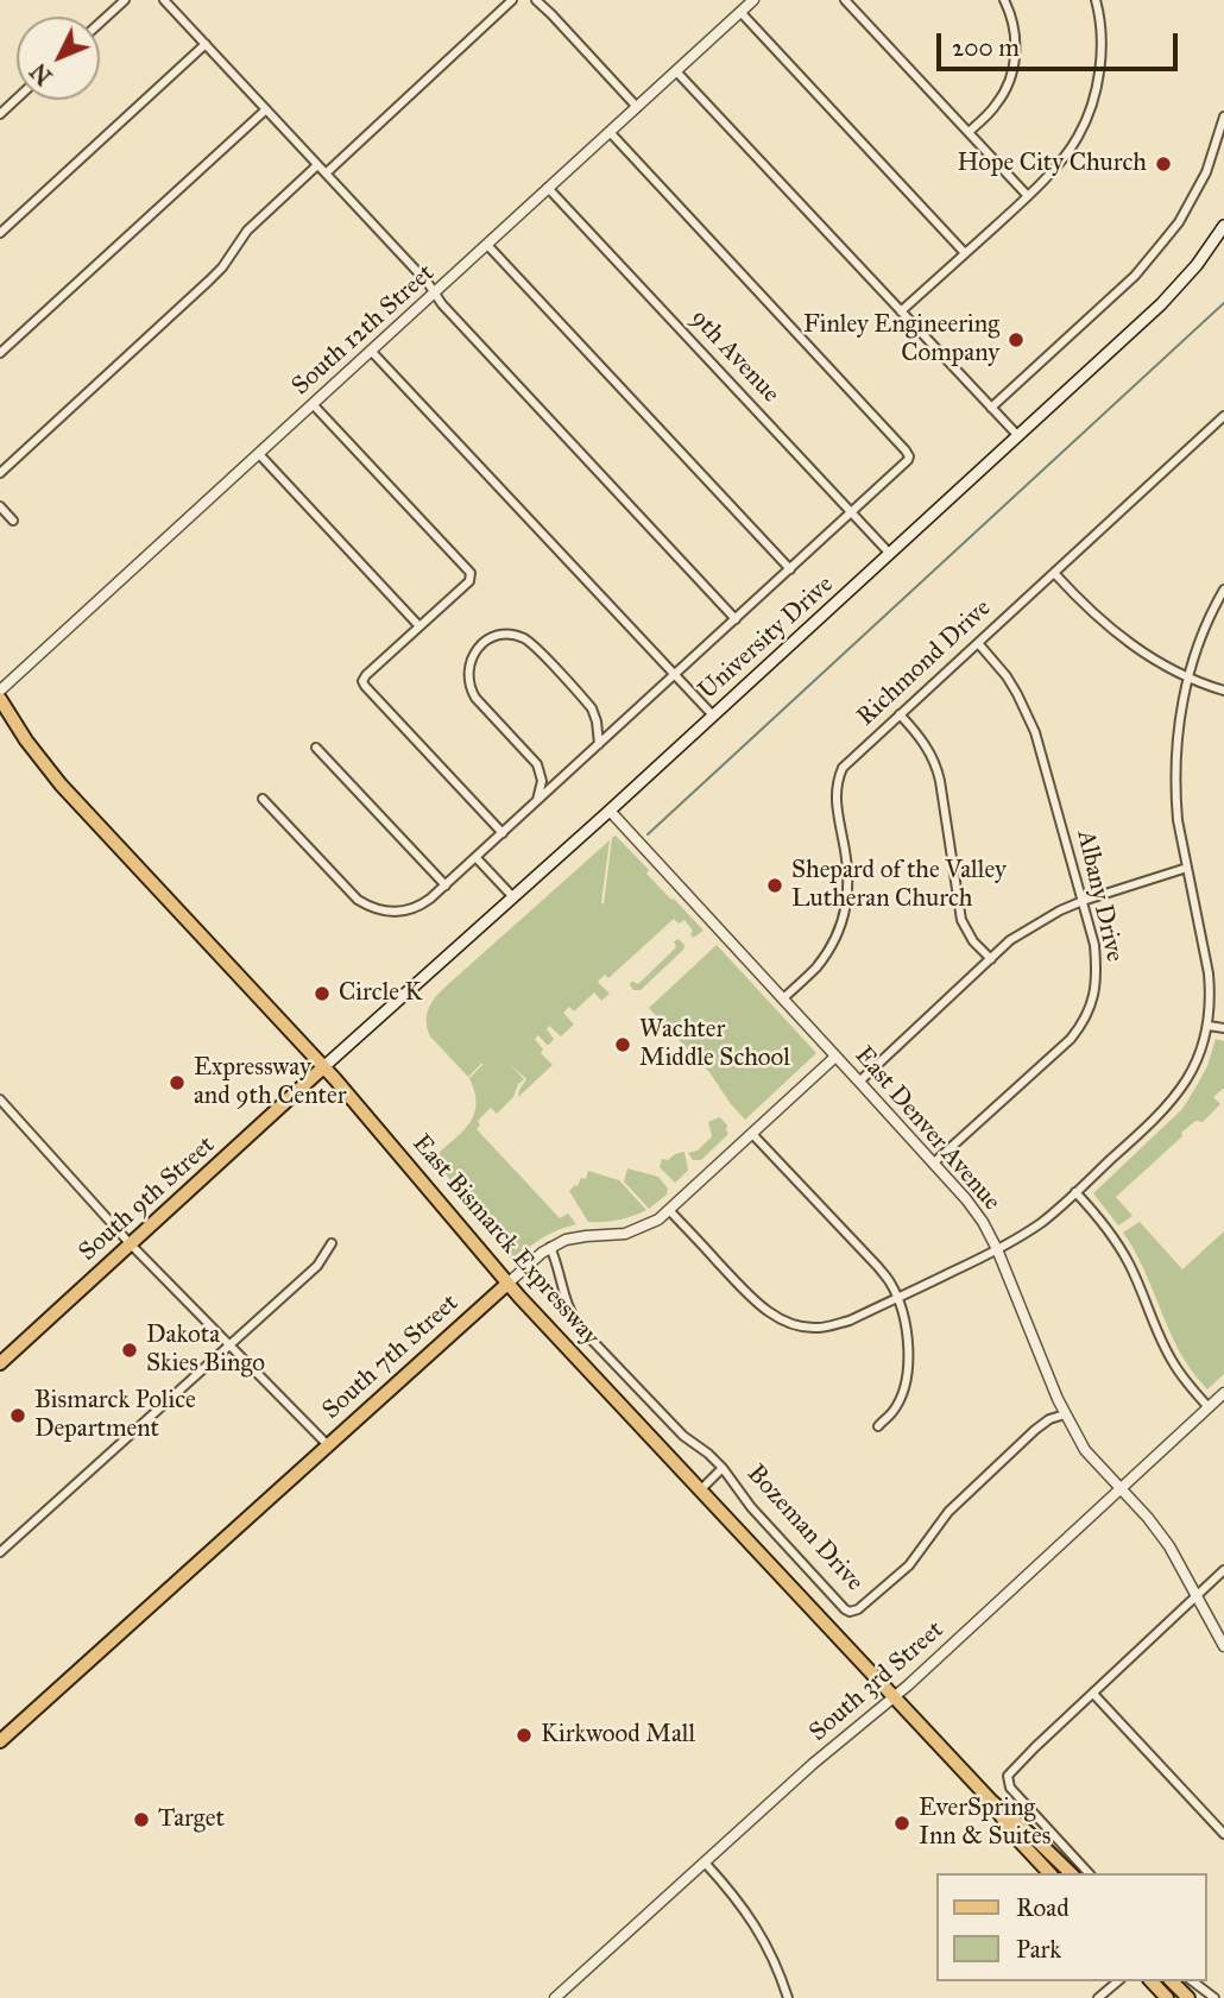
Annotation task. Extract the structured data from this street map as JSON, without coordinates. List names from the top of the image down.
{
  "streets": {
    "main road": [
      "University Drive",
      "South 9th Street",
      "East Bismarck Expressway",
      "South 7th Street"
    ],
    "street": [
      "South 12th Street",
      "9th Avenue",
      "Richmond Drive",
      "Albany Drive",
      "East Denver Avenue",
      "Bozeman Drive",
      "South 3rd Street"
    ]
  },
  "crossings": [
    ["South 12th Street", "9th Avenue"],
    ["9th Avenue", "University Drive"],
    ["University Drive", "East Denver Avenue"],
    ["University Drive", "South 9th Street"],
    ["University Drive", "East Bismarck Expressway"],
    ["Richmond Drive", "Albany Drive"],
    ["Richmond Drive", "East Denver Avenue"],
    ["Albany Drive", "East Denver Avenue"],
    ["East Denver Avenue", "South 7th Street"],
    ["East Denver Avenue", "Bozeman Drive"],
    ["East Denver Avenue", "South 3rd Street"],
    ["South 9th Street", "East Bismarck Expressway"],
    ["East Bismarck Expressway", "South 7th Street"],
    ["East Bismarck Expressway", "South 3rd Street"],
    ["South 7th Street", "Bozeman Drive"]
  ],
  "places": [
    "Hope City Church",
    "Finley Engineering Company",
    "Shepard of the Valley Lutheran Church",
    "Circle K",
    "Wachter Middle School",
    "Expressway and 9th Center",
    "Dakota Skies Bingo",
    "Bismarck Police Department",
    "Kirkwood Mall",
    "Target",
    "EverSpring Inn & Suites"
  ],
  "legend": ["Road", "Park"],
  "scale_bar": "200 m",
  "north": "bottom left"
}
